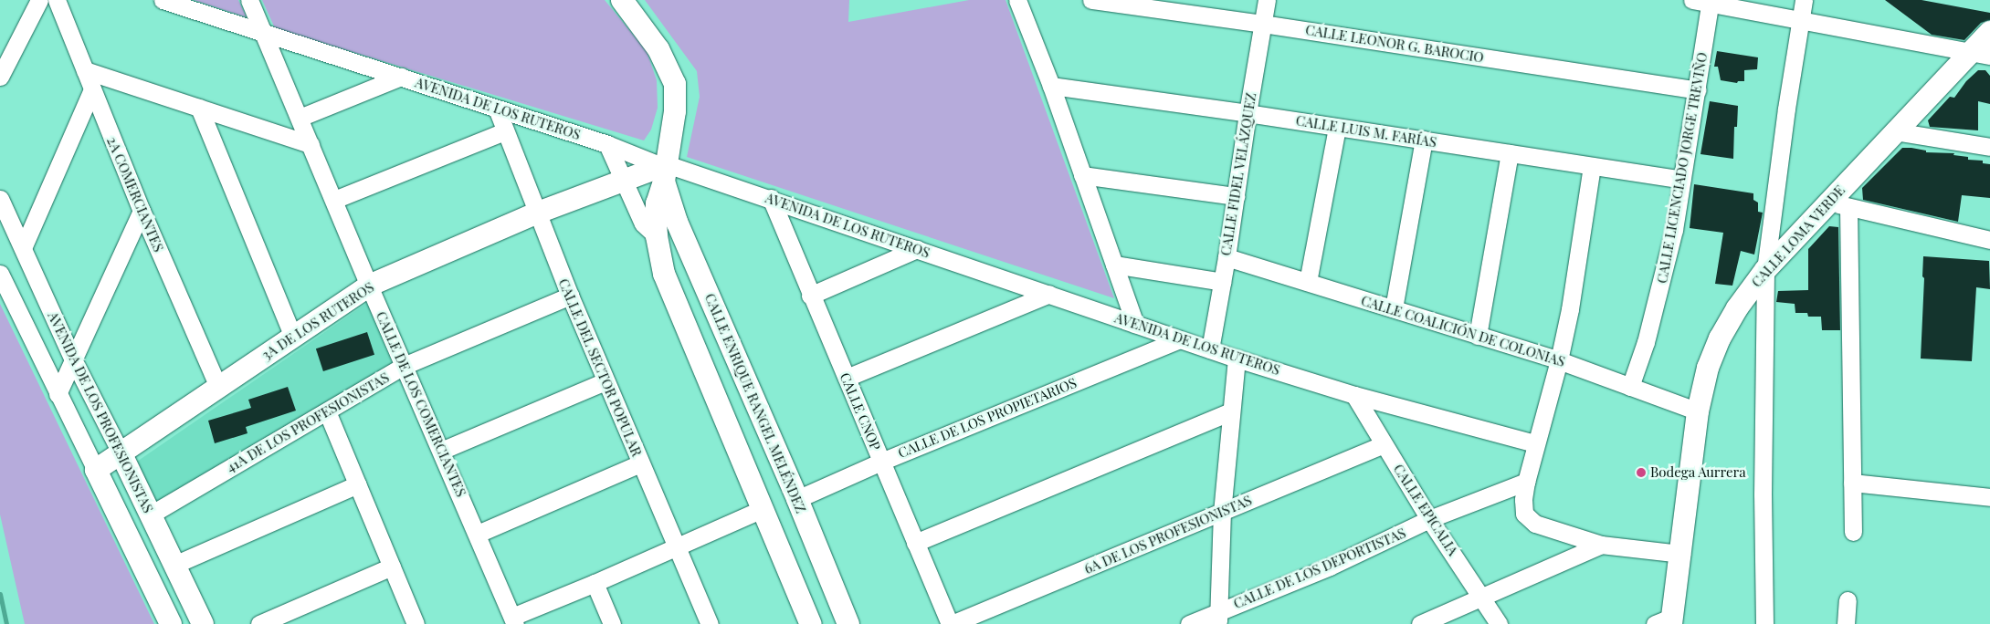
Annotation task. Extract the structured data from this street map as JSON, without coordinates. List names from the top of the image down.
{
  "streets": {
    "street": [
      "CALLE LEONOR G. BAROCIO",
      "AVENIDA DE LOS RUTEROS",
      "CALLE LUIS M. FARÍAS",
      "CALLE LICENCIADO JORGE TREVIÑO",
      "CALLE FIDEL VELÁZQUEZ",
      "2A COMERCIANTES",
      "CALLE LOMA VERDE",
      "3A DE LOS RUTEROS",
      "CALLE COALICIÓN DE COLONIAS",
      "CALLE DEL SECTOR POPULAR",
      "CALLE ENRIQUE RANGEL MELÉNDEZ",
      "CALLE DE LOS COMERCIANTES",
      "CALLE CNOP",
      "AVENIDA DE LOS PROFESIONISTAS",
      "CALLE DE LOS PROPIETARIOS",
      "41A DE LOS PROFESIONISTAS",
      "CALLE EPICALIA",
      "6A DE LOS PROFESIONISTAS",
      "CALLE DE LOS DEPORTISTAS"
    ]
  },
  "crossings": [
    ["CALLE LEONOR G. BAROCIO", "CALLE LICENCIADO JORGE TREVIÑO"],
    ["CALLE LEONOR G. BAROCIO", "CALLE FIDEL VELÁZQUEZ"],
    ["AVENIDA DE LOS RUTEROS", "CALLE FIDEL VELÁZQUEZ"],
    ["AVENIDA DE LOS RUTEROS", "3A DE LOS RUTEROS"],
    ["AVENIDA DE LOS RUTEROS", "CALLE DEL SECTOR POPULAR"],
    ["AVENIDA DE LOS RUTEROS", "CALLE ENRIQUE RANGEL MELÉNDEZ"],
    ["AVENIDA DE LOS RUTEROS", "CALLE DE LOS COMERCIANTES"],
    ["AVENIDA DE LOS RUTEROS", "CALLE CNOP"],
    ["AVENIDA DE LOS RUTEROS", "CALLE DE LOS PROPIETARIOS"],
    ["AVENIDA DE LOS RUTEROS", "CALLE EPICALIA"],
    ["CALLE LUIS M. FARÍAS", "CALLE LICENCIADO JORGE TREVIÑO"],
    ["CALLE LUIS M. FARÍAS", "CALLE FIDEL VELÁZQUEZ"],
    ["CALLE LICENCIADO JORGE TREVIÑO", "CALLE COALICIÓN DE COLONIAS"],
    ["CALLE FIDEL VELÁZQUEZ", "CALLE COALICIÓN DE COLONIAS"],
    ["2A COMERCIANTES", "3A DE LOS RUTEROS"],
    ["CALLE LOMA VERDE", "CALLE COALICIÓN DE COLONIAS"],
    ["3A DE LOS RUTEROS", "CALLE DEL SECTOR POPULAR"],
    ["3A DE LOS RUTEROS", "CALLE ENRIQUE RANGEL MELÉNDEZ"],
    ["3A DE LOS RUTEROS", "CALLE DE LOS COMERCIANTES"],
    ["3A DE LOS RUTEROS", "AVENIDA DE LOS PROFESIONISTAS"],
    ["CALLE DEL SECTOR POPULAR", "41A DE LOS PROFESIONISTAS"],
    ["CALLE ENRIQUE RANGEL MELÉNDEZ", "CALLE DE LOS PROPIETARIOS"],
    ["CALLE DE LOS COMERCIANTES", "41A DE LOS PROFESIONISTAS"],
    ["CALLE CNOP", "CALLE DE LOS PROPIETARIOS"],
    ["CALLE CNOP", "6A DE LOS PROFESIONISTAS"],
    ["AVENIDA DE LOS PROFESIONISTAS", "41A DE LOS PROFESIONISTAS"],
    ["CALLE EPICALIA", "6A DE LOS PROFESIONISTAS"],
    ["CALLE EPICALIA", "CALLE DE LOS DEPORTISTAS"]
  ],
  "places": ["Bodega Aurrera"]
}
